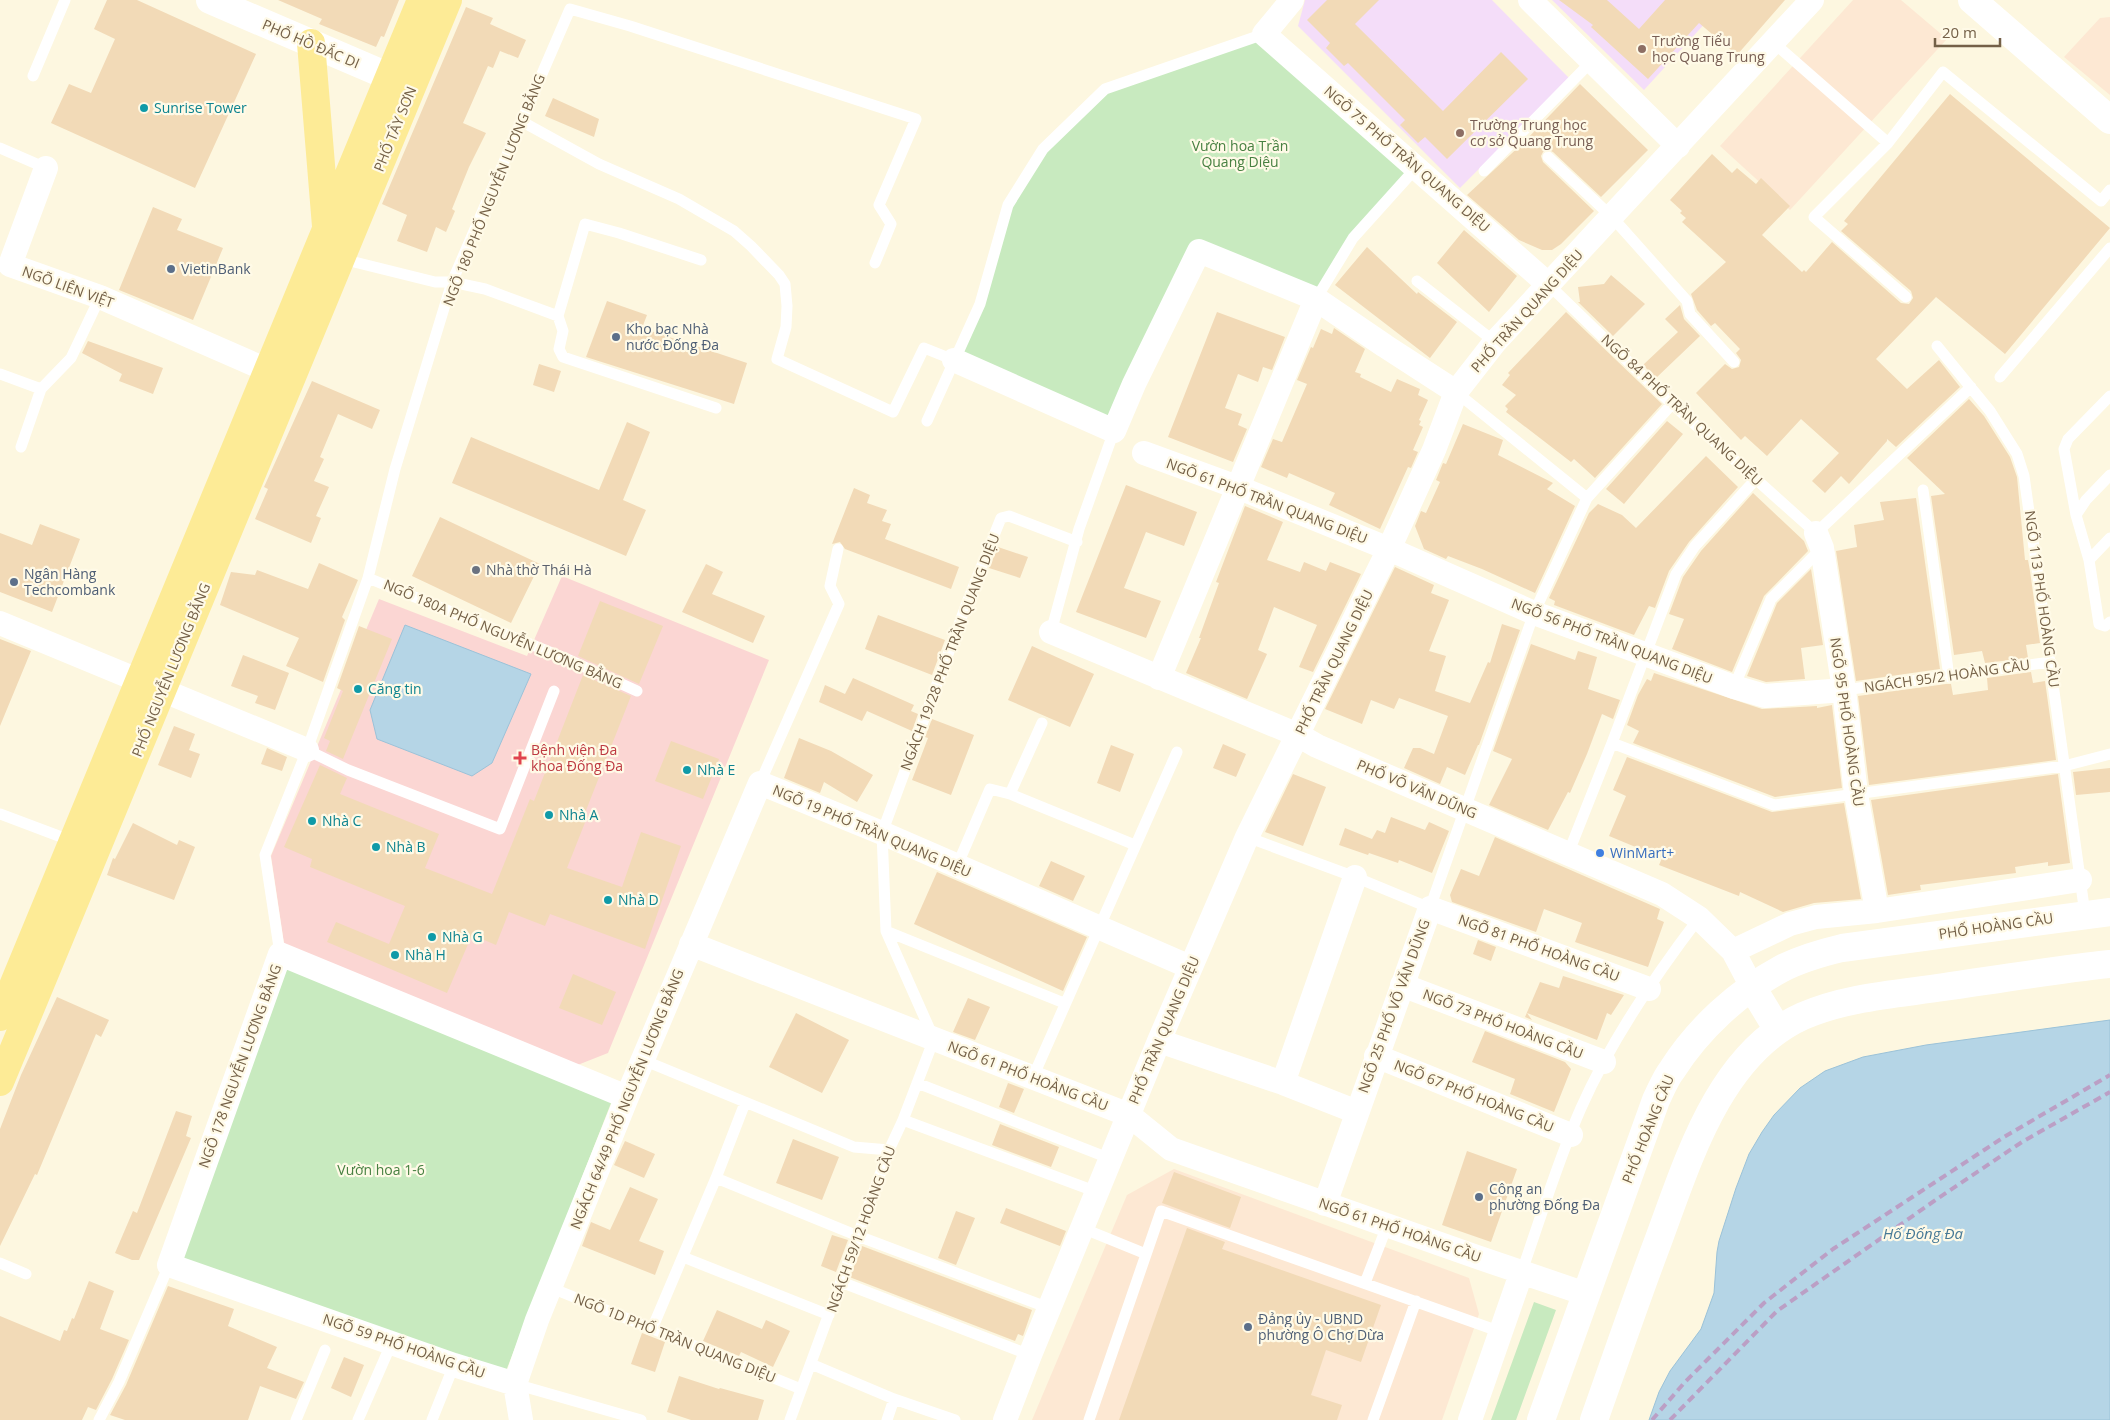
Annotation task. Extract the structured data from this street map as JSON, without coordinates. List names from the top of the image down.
{
  "streets": {
    "main road": [
      "PHỐ HỒ ĐẮC DI",
      "PHỐ TÂY SƠN",
      "PHỐ NGUYỄN LƯƠNG BẰNG",
      "PHỐ HOÀNG CẦU"
    ],
    "street": [
      "NGÕ 75 PHỐ TRẦN QUANG DIỆU",
      "NGÕ LIÊN VIỆT",
      "PHỐ TRẦN QUANG DIỆU",
      "NGÕ 61 PHỐ TRẦN QUANG DIỆU",
      "NGÕ 56 PHỐ TRẦN QUANG DIỆU",
      "NGÕ 95 PHỐ HOÀNG CẦU",
      "PHỐ VÕ VĂN DŨNG",
      "NGÕ 19 PHỐ TRẦN QUANG DIỆU",
      "NGÕ 81 PHỐ HOÀNG CẦU",
      "NGÕ 25 PHỐ VÕ VĂN DŨNG",
      "NGÕ 73 PHỐ HOÀNG CẦU",
      "NGÕ 178 NGUYỄN LƯƠNG BẰNG",
      "NGÕ 61 PHỐ HOÀNG CẦU",
      "NGÕ 67 PHỐ HOÀNG CẦU",
      "NGÁCH 64/49 PHỐ NGUYỄN LƯƠNG BẰNG",
      "NGÕ 59 PHỐ HOÀNG CẦU"
    ],
    "lane": [
      "NGÕ 180 PHỐ NGUYỄN LƯƠNG BẰNG",
      "NGÕ 84 PHỐ TRẦN QUANG DIỆU",
      "NGÕ 113 PHỐ HOÀNG CẦU",
      "NGÕ 180A PHỐ NGUYỄN LƯƠNG BẰNG",
      "NGÁCH 19/28 PHỐ TRẦN QUANG DIỆU",
      "NGÁCH 95/2 HOÀNG CẦU",
      "NGÁCH 59/12 HOÀNG CẦU",
      "NGÕ 1D PHỐ TRẦN QUANG DIỆU"
    ]
  },
  "crossings": [
    ["PHỐ HỒ ĐẮC DI", "PHỐ TÂY SƠN"],
    ["PHỐ TÂY SƠN", "PHỐ NGUYỄN LƯƠNG BẰNG"],
    ["NGÕ 75 PHỐ TRẦN QUANG DIỆU", "PHỐ TRẦN QUANG DIỆU"],
    ["NGÕ 75 PHỐ TRẦN QUANG DIỆU", "NGÕ 84 PHỐ TRẦN QUANG DIỆU"],
    ["NGÕ 180 PHỐ NGUYỄN LƯƠNG BẰNG", "NGÕ 180A PHỐ NGUYỄN LƯƠNG BẰNG"],
    ["NGÕ 180 PHỐ NGUYỄN LƯƠNG BẰNG", "NGÕ 178 NGUYỄN LƯƠNG BẰNG"],
    ["NGÕ LIÊN VIỆT", "PHỐ NGUYỄN LƯƠNG BẰNG"],
    ["PHỐ TRẦN QUANG DIỆU", "NGÕ 84 PHỐ TRẦN QUANG DIỆU"],
    ["PHỐ TRẦN QUANG DIỆU", "NGÕ 61 PHỐ TRẦN QUANG DIỆU"],
    ["PHỐ TRẦN QUANG DIỆU", "NGÕ 56 PHỐ TRẦN QUANG DIỆU"],
    ["PHỐ TRẦN QUANG DIỆU", "PHỐ VÕ VĂN DŨNG"],
    ["PHỐ TRẦN QUANG DIỆU", "NGÕ 19 PHỐ TRẦN QUANG DIỆU"],
    ["PHỐ TRẦN QUANG DIỆU", "NGÕ 61 PHỐ HOÀNG CẦU"],
    ["NGÕ 84 PHỐ TRẦN QUANG DIỆU", "NGÕ 95 PHỐ HOÀNG CẦU"],
    ["NGÕ 84 PHỐ TRẦN QUANG DIỆU", "NGÕ 25 PHỐ VÕ VĂN DŨNG"],
    ["NGÕ 61 PHỐ TRẦN QUANG DIỆU", "NGÕ 56 PHỐ TRẦN QUANG DIỆU"],
    ["NGÕ 113 PHỐ HOÀNG CẦU", "NGÁCH 95/2 HOÀNG CẦU"],
    ["NGÕ 113 PHỐ HOÀNG CẦU", "PHỐ HOÀNG CẦU"],
    ["NGÕ 56 PHỐ TRẦN QUANG DIỆU", "NGÁCH 95/2 HOÀNG CẦU"],
    ["NGÕ 56 PHỐ TRẦN QUANG DIỆU", "NGÕ 95 PHỐ HOÀNG CẦU"],
    ["NGÕ 56 PHỐ TRẦN QUANG DIỆU", "NGÕ 25 PHỐ VÕ VĂN DŨNG"],
    ["NGÁCH 19/28 PHỐ TRẦN QUANG DIỆU", "NGÕ 19 PHỐ TRẦN QUANG DIỆU"],
    ["NGÁCH 95/2 HOÀNG CẦU", "NGÕ 95 PHỐ HOÀNG CẦU"],
    ["PHỐ VÕ VĂN DŨNG", "PHỐ HOÀNG CẦU"],
    ["PHỐ VÕ VĂN DŨNG", "NGÕ 25 PHỐ VÕ VĂN DŨNG"],
    ["NGÕ 19 PHỐ TRẦN QUANG DIỆU", "NGÁCH 64/49 PHỐ NGUYỄN LƯƠNG BẰNG"],
    ["PHỐ HOÀNG CẦU", "NGÕ 61 PHỐ HOÀNG CẦU"],
    ["NGÕ 81 PHỐ HOÀNG CẦU", "NGÕ 25 PHỐ VÕ VĂN DŨNG"],
    ["NGÕ 25 PHỐ VÕ VĂN DŨNG", "NGÕ 73 PHỐ HOÀNG CẦU"],
    ["NGÕ 25 PHỐ VÕ VĂN DŨNG", "NGÕ 61 PHỐ HOÀNG CẦU"],
    ["NGÕ 25 PHỐ VÕ VĂN DŨNG", "NGÕ 67 PHỐ HOÀNG CẦU"],
    ["NGÕ 178 NGUYỄN LƯƠNG BẰNG", "NGÕ 59 PHỐ HOÀNG CẦU"],
    ["NGÕ 61 PHỐ HOÀNG CẦU", "NGÁCH 64/49 PHỐ NGUYỄN LƯƠNG BẰNG"],
    ["NGÕ 61 PHỐ HOÀNG CẦU", "NGÁCH 59/12 HOÀNG CẦU"],
    ["NGÁCH 64/49 PHỐ NGUYỄN LƯƠNG BẰNG", "NGÕ 1D PHỐ TRẦN QUANG DIỆU"],
    ["NGÁCH 64/49 PHỐ NGUYỄN LƯƠNG BẰNG", "NGÕ 59 PHỐ HOÀNG CẦU"],
    ["NGÁCH 59/12 HOÀNG CẦU", "NGÕ 1D PHỐ TRẦN QUANG DIỆU"]
  ],
  "water": ["Hố Đống Đa"],
  "parks": ["Vườn hoa Trần Quang Diệu", "Vườn hoa 1-6"],
  "places": {
    "other": [
      "Trường Tiểu học Quang Trung",
      "Sunrise Tower",
      "Trường Trung học cơ sở Quang Trung",
      "VietinBank",
      "Kho bạc Nhà nước Đống Đa",
      "Nhà thờ Thái Hà",
      "Ngân Hàng Techcombank",
      "Căng tin",
      "Nhà E",
      "Nhà A",
      "Nhà C",
      "Nhà B",
      "WinMart+",
      "Nhà D",
      "Nhà G",
      "Nhà H",
      "Công an phường Đống Đa",
      "Đảng ủy - UBND phường Ô Chợ Dừa"
    ],
    "health": ["Bệnh viện Đa khoa Đống Đa"]
  },
  "scale_bar": "20 m"
}
